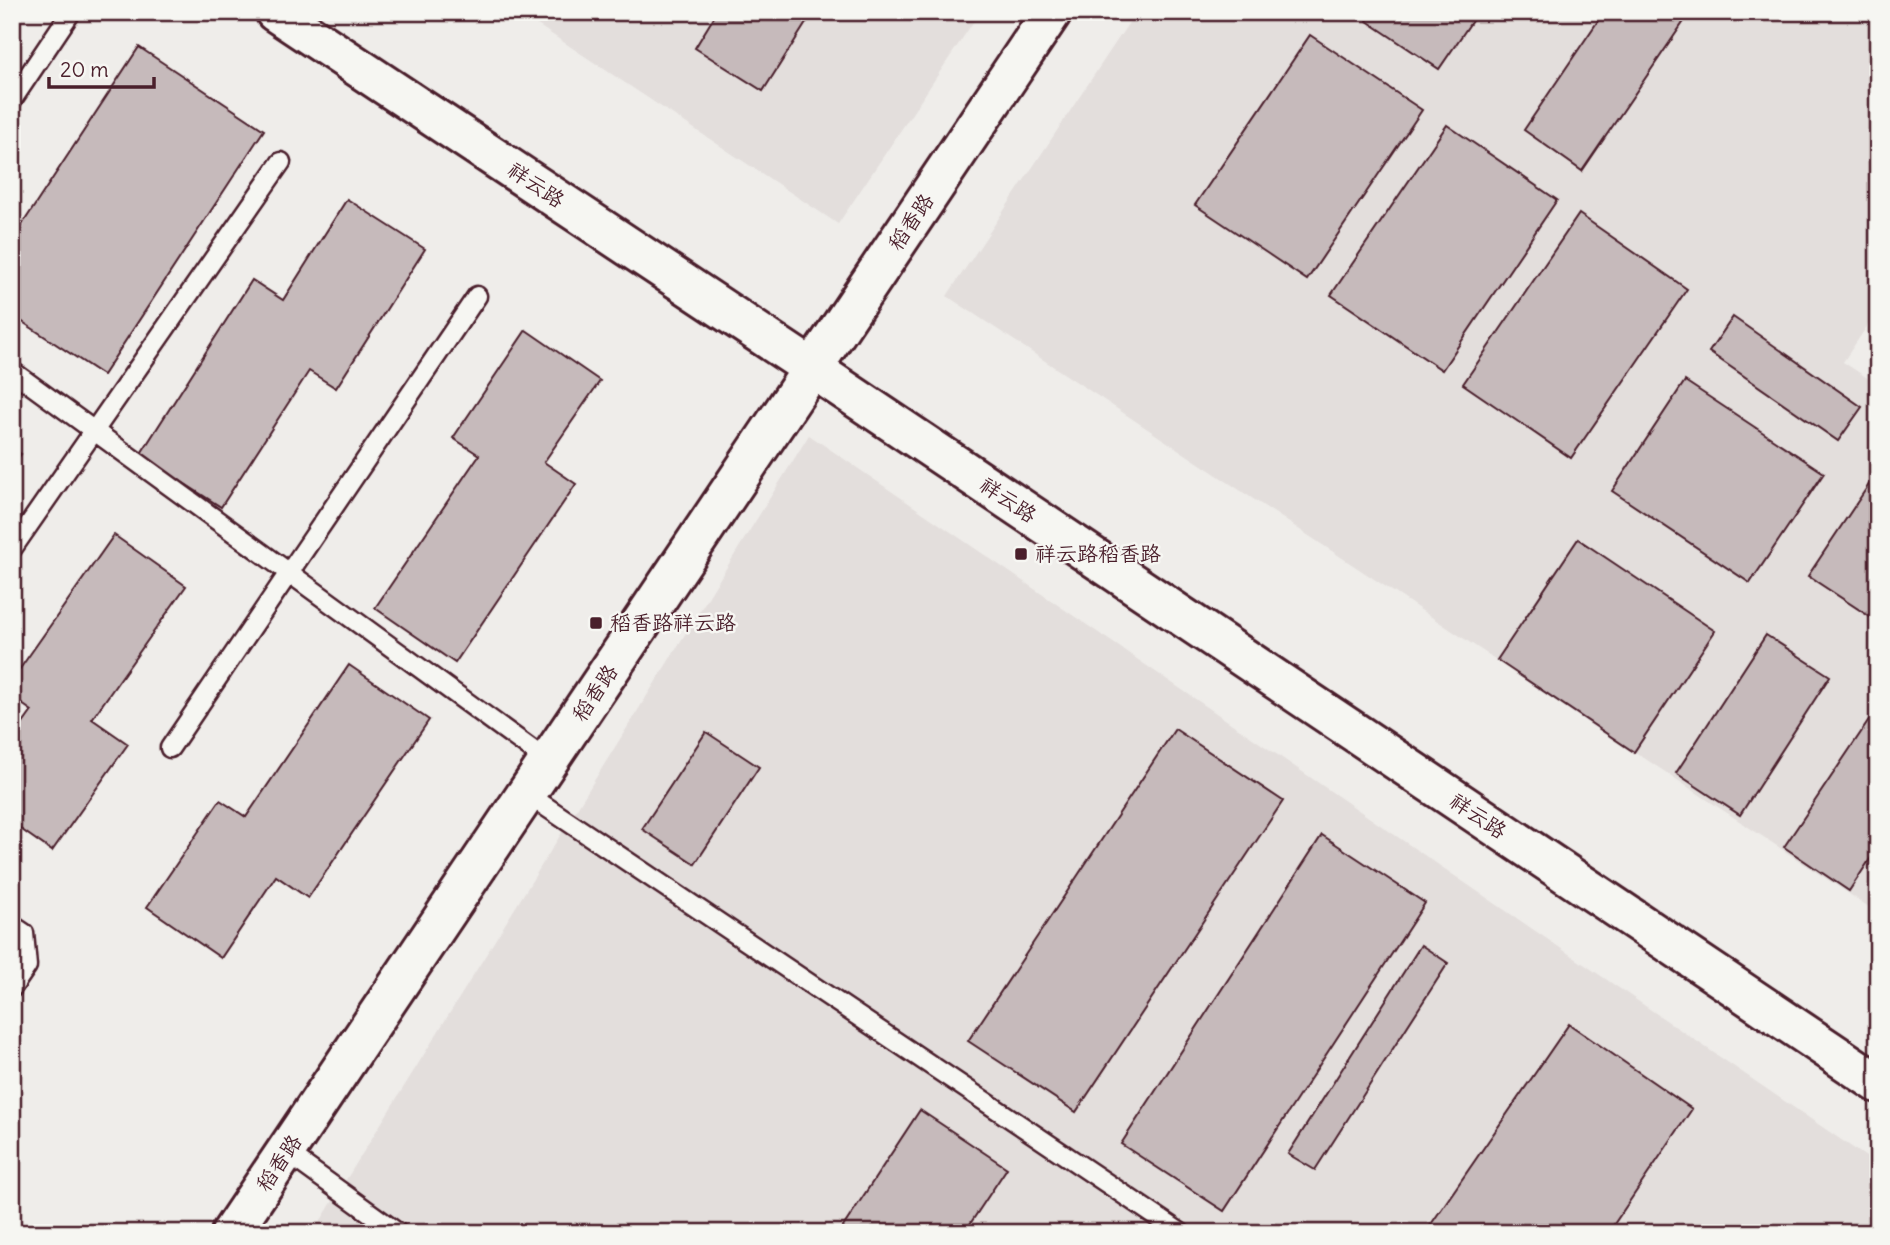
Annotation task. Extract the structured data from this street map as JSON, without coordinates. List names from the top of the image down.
{
  "streets": {
    "street": ["祥云路", "稻香路"]
  },
  "crossings": [
    ["祥云路", "稻香路"]
  ],
  "places": {
    "transit": ["祥云路稻香路", "稻香路祥云路"]
  },
  "scale_bar": "20 m"
}
